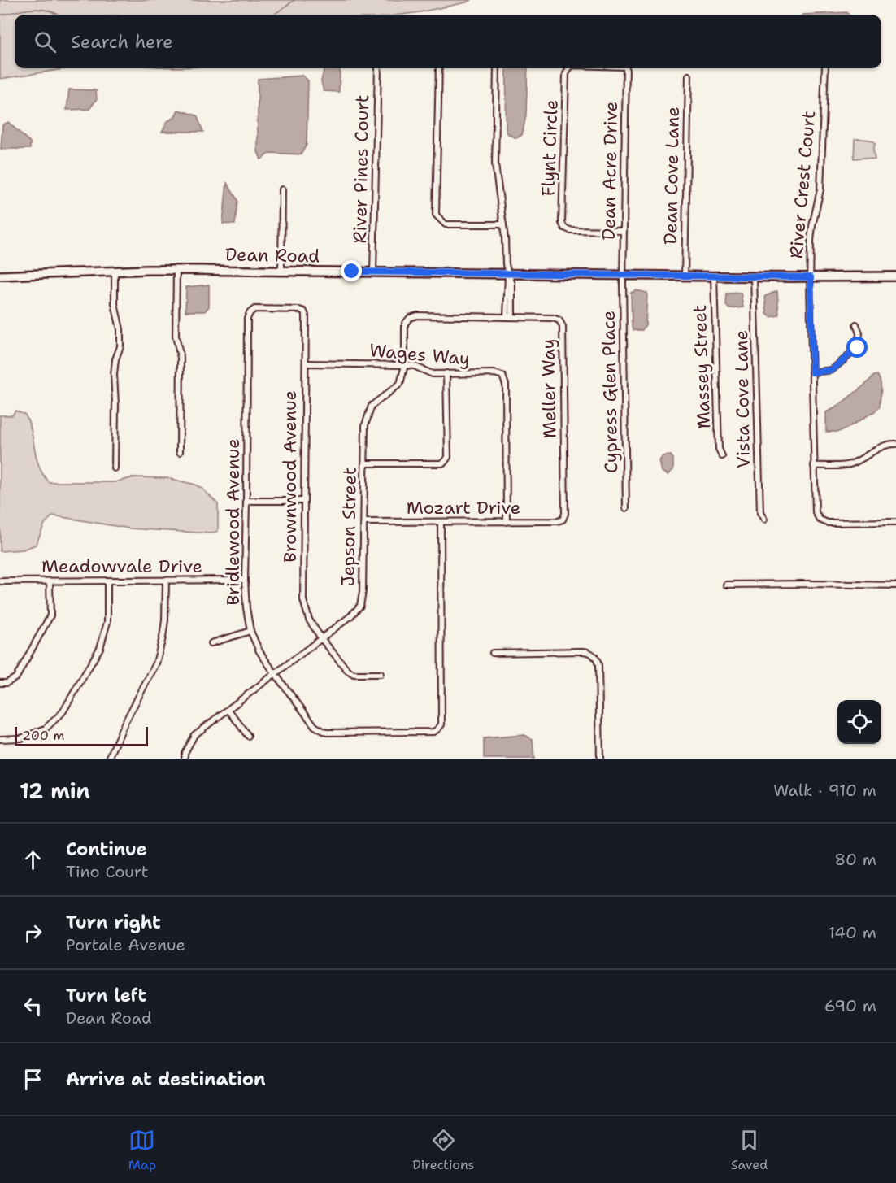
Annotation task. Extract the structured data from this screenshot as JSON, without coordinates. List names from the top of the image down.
{
  "streets": {
    "main road": ["Dean Road"],
    "street": [
      "Flynt Circle",
      "River Pines Court",
      "Dean Acre Drive",
      "Dean Cove Lane",
      "River Crest Court",
      "Wages Way",
      "Massey Street",
      "Meller Way",
      "Cypress Glen Place",
      "Vista Cove Lane",
      "Brownwood Avenue",
      "Mozart Drive",
      "Bridlewood Avenue",
      "Jepson Street",
      "Meadowvale Drive"
    ]
  },
  "crossings": [
    ["Flynt Circle", "Dean Acre Drive"],
    ["River Pines Court", "Dean Road"],
    ["Dean Acre Drive", "Dean Road"],
    ["Dean Acre Drive", "Cypress Glen Place"],
    ["Dean Cove Lane", "Dean Road"],
    ["River Crest Court", "Dean Road"],
    ["Dean Road", "Massey Street"],
    ["Dean Road", "Cypress Glen Place"],
    ["Dean Road", "Vista Cove Lane"],
    ["Wages Way", "Brownwood Avenue"],
    ["Wages Way", "Mozart Drive"],
    ["Wages Way", "Jepson Street"],
    ["Meller Way", "Mozart Drive"],
    ["Meller Way", "Jepson Street"],
    ["Brownwood Avenue", "Bridlewood Avenue"],
    ["Brownwood Avenue", "Jepson Street"],
    ["Mozart Drive", "Bridlewood Avenue"],
    ["Mozart Drive", "Jepson Street"],
    ["Bridlewood Avenue", "Jepson Street"],
    ["Bridlewood Avenue", "Meadowvale Drive"]
  ],
  "scale_bar": "200 m",
  "page": {
    "search": "Search here",
    "scale": "200 m",
    "heading": ["12 min", "Walk · 910 m"],
    "list": [
      ["Continue", "Tino Court", "80 m"],
      ["Turn right", "Portale Avenue", "140 m"],
      ["Turn left", "Dean Road", "690 m"],
      "Arrive at destination"
    ],
    "nav": ["Map", "Directions", "Saved"]
  }
}
